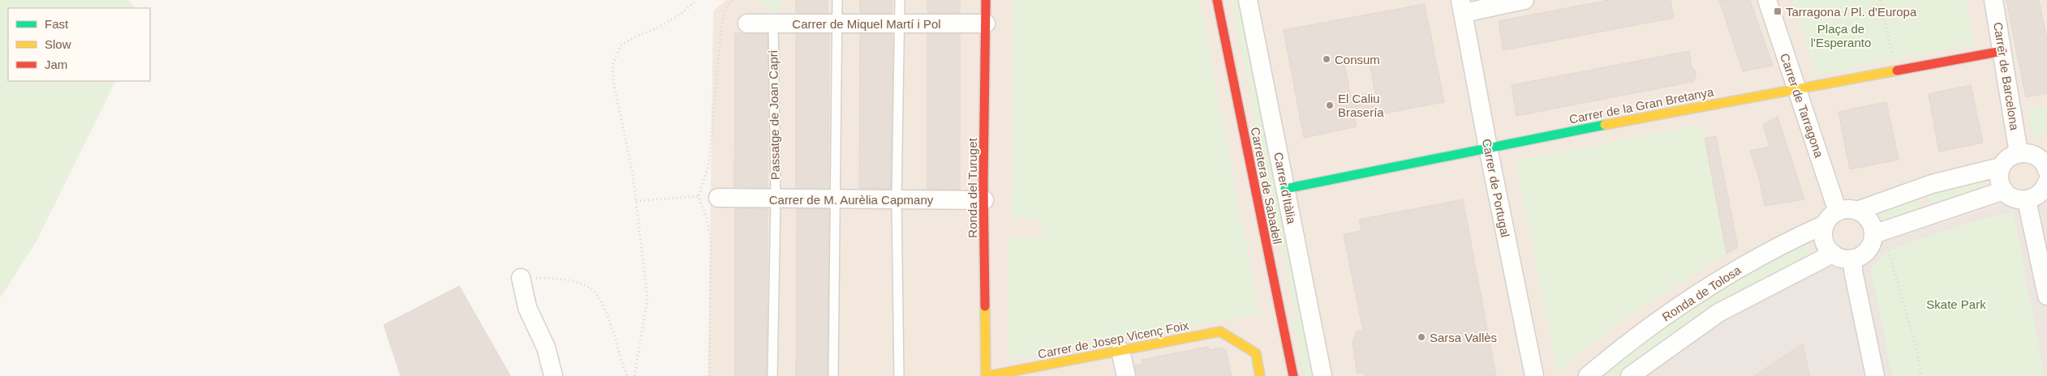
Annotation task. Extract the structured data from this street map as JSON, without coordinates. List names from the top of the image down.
{
  "streets": {
    "street": [
      "Carrer de Miquel Martí i Pol",
      "Carrer de Barcelona",
      "Carrer de la Gran Bretanya",
      "Carrer de Tarragona",
      "Carretera de Sabadell",
      "Ronda del Turuget",
      "Carrer d'Itàlia",
      "Carrer de Portugal",
      "Carrer de M. Aurèlia Capmany",
      "Ronda de Tolosa",
      "Carrer de Josep Vicenç Foix"
    ],
    "lane": ["Passatge de Joan Capri"]
  },
  "crossings": [
    ["Carrer de Miquel Martí i Pol", "Passatge de Joan Capri"],
    ["Carrer de Miquel Martí i Pol", "Ronda del Turuget"],
    ["Carrer de Barcelona", "Carrer de la Gran Bretanya"],
    ["Carrer de la Gran Bretanya", "Carrer de Tarragona"],
    ["Carrer de la Gran Bretanya", "Carrer d'Itàlia"],
    ["Carrer de la Gran Bretanya", "Carrer de Portugal"],
    ["Carrer de Tarragona", "Ronda de Tolosa"],
    ["Passatge de Joan Capri", "Carrer de M. Aurèlia Capmany"],
    ["Ronda del Turuget", "Carrer de M. Aurèlia Capmany"],
    ["Ronda del Turuget", "Carrer de Josep Vicenç Foix"]
  ],
  "parks": ["Plaça de l'Esperanto", "Skate Park"],
  "places": {
    "transit": ["Tarragona / Pl. d'Europa"],
    "other": ["Consum", "El Caliu Brasería", "Sarsa Vallès"]
  },
  "legend": ["Fast", "Slow", "Jam"]
}
